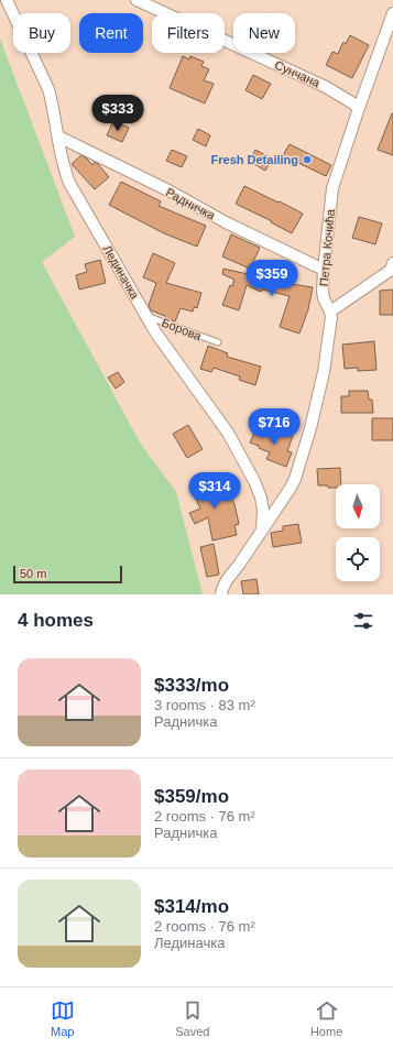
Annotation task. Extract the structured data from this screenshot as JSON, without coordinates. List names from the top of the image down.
{
  "streets": {
    "street": [
      "Сунчана",
      "Радничка",
      "Петра Кочића",
      "Лединачка"
    ],
    "lane": ["Борова"]
  },
  "crossings": [
    ["Сунчана", "Петра Кочића"],
    ["Радничка", "Петра Кочића"],
    ["Радничка", "Лединачка"],
    ["Петра Кочића", "Лединачка"],
    ["Лединачка", "Борова"]
  ],
  "places": ["Fresh Detailing"],
  "scale_bar": "50 m",
  "north": "bottom",
  "page": {
    "chip": [
      "Buy",
      "Rent",
      "Filters",
      "New"
    ],
    "price": [
      "$333",
      "$359",
      "$716",
      "$314"
    ],
    "scale": "50 m",
    "heading": "4 homes",
    "list": [
      {
        "name": "$333/mo",
        "note": "3 rooms · 83 m² · Радничка"
      },
      {
        "name": "$359/mo",
        "note": "2 rooms · 76 m² · Радничка"
      },
      {
        "name": "$314/mo",
        "note": "2 rooms · 76 m² · Лединачка"
      }
    ],
    "tabs": ["Map", "Saved", "Home"]
  }
}
